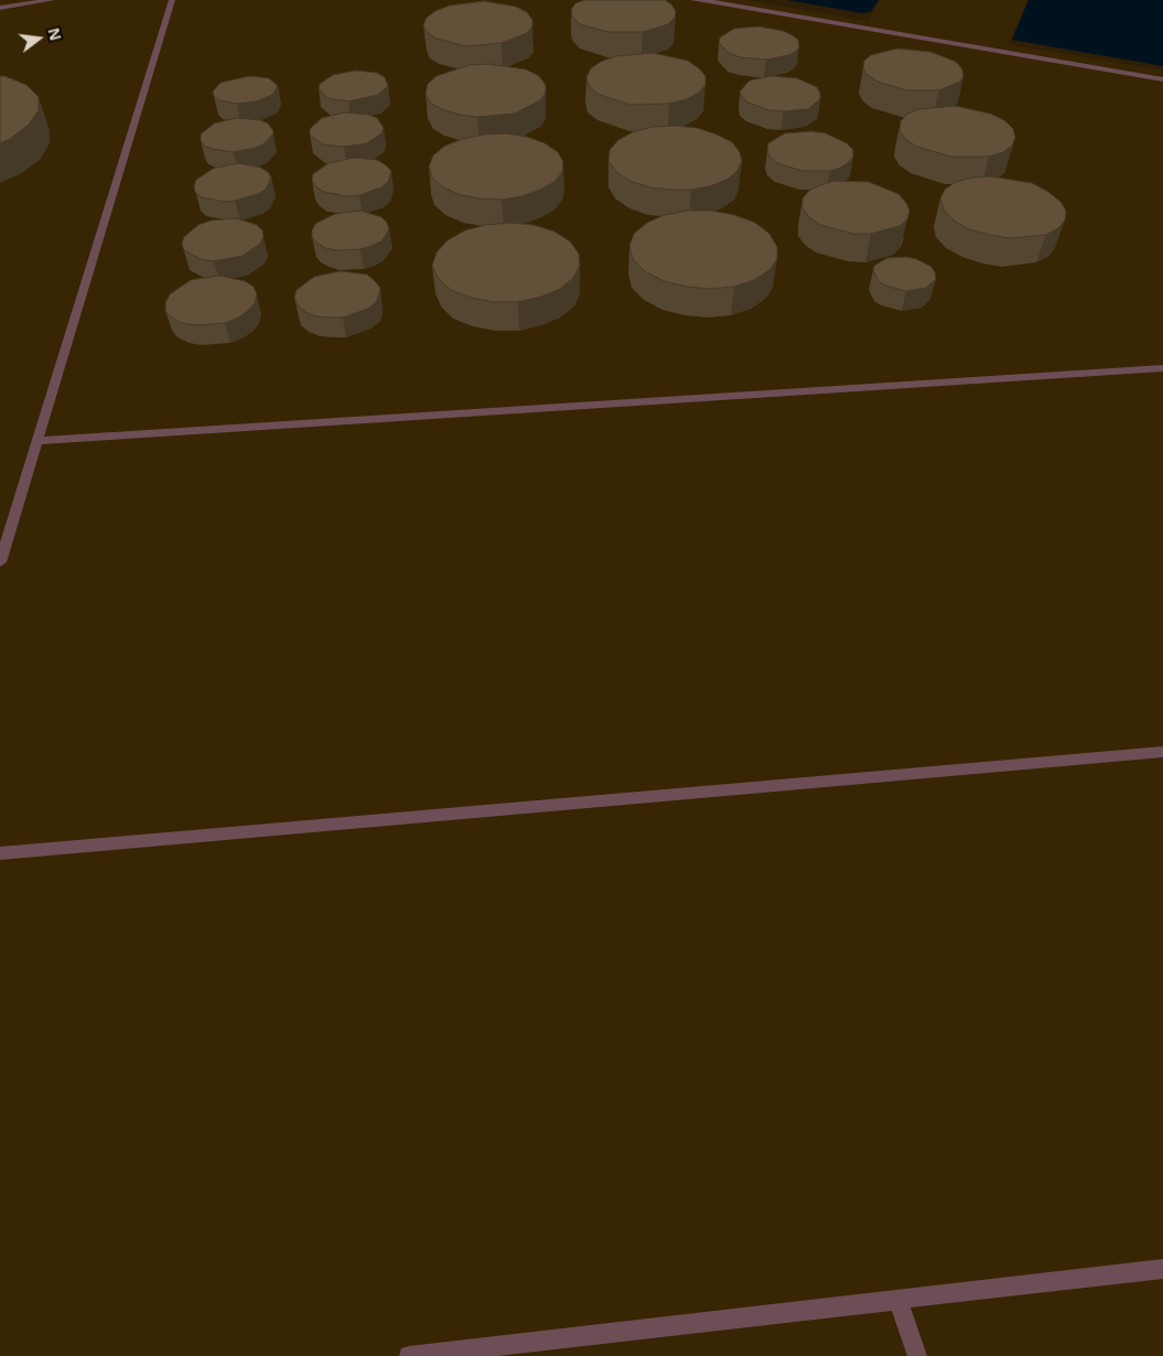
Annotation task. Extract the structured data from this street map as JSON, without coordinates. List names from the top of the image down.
{
  "north": "right"
}
